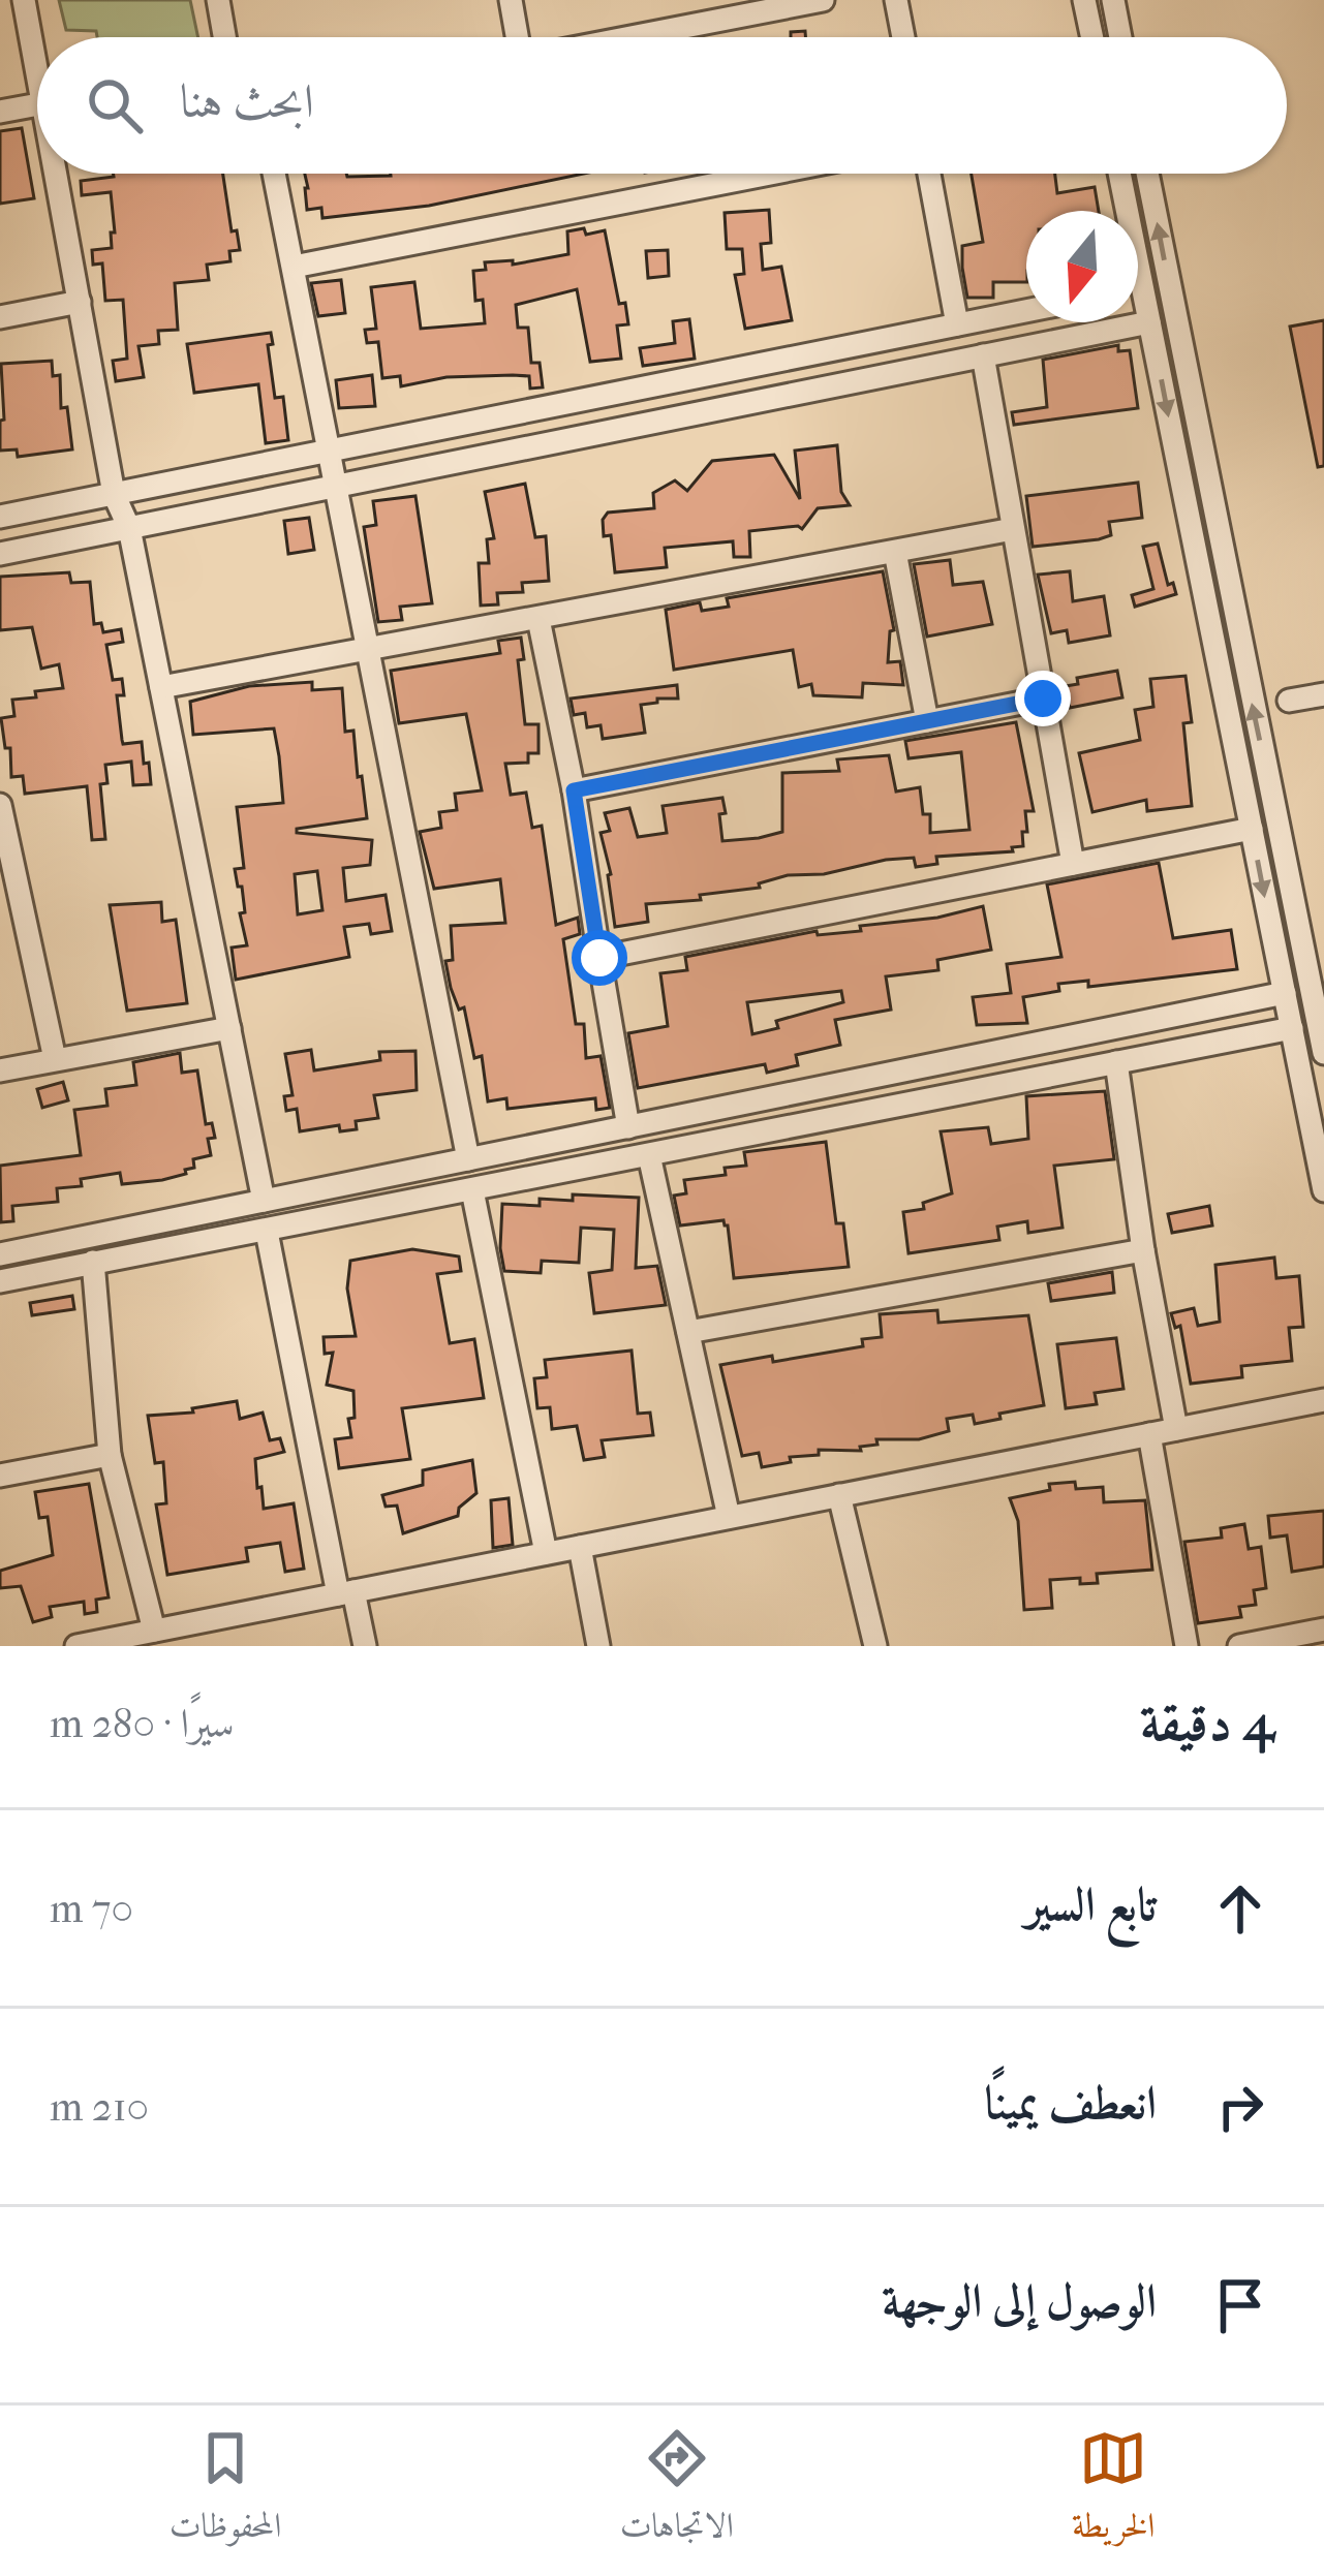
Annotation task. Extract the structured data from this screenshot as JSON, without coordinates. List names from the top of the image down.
{
  "north": "bottom",
  "page": {
    "search": "ابحث هنا",
    "heading": ["4 دقيقة", "سيرًا · 280 m"],
    "list": [
      ["تابع السير", "70 m"],
      ["انعطف يمينًا", "210 m"],
      "الوصول إلى الوجهة"
    ],
    "nav": ["الخريطة", "الاتجاهات", "المحفوظات"]
  }
}
